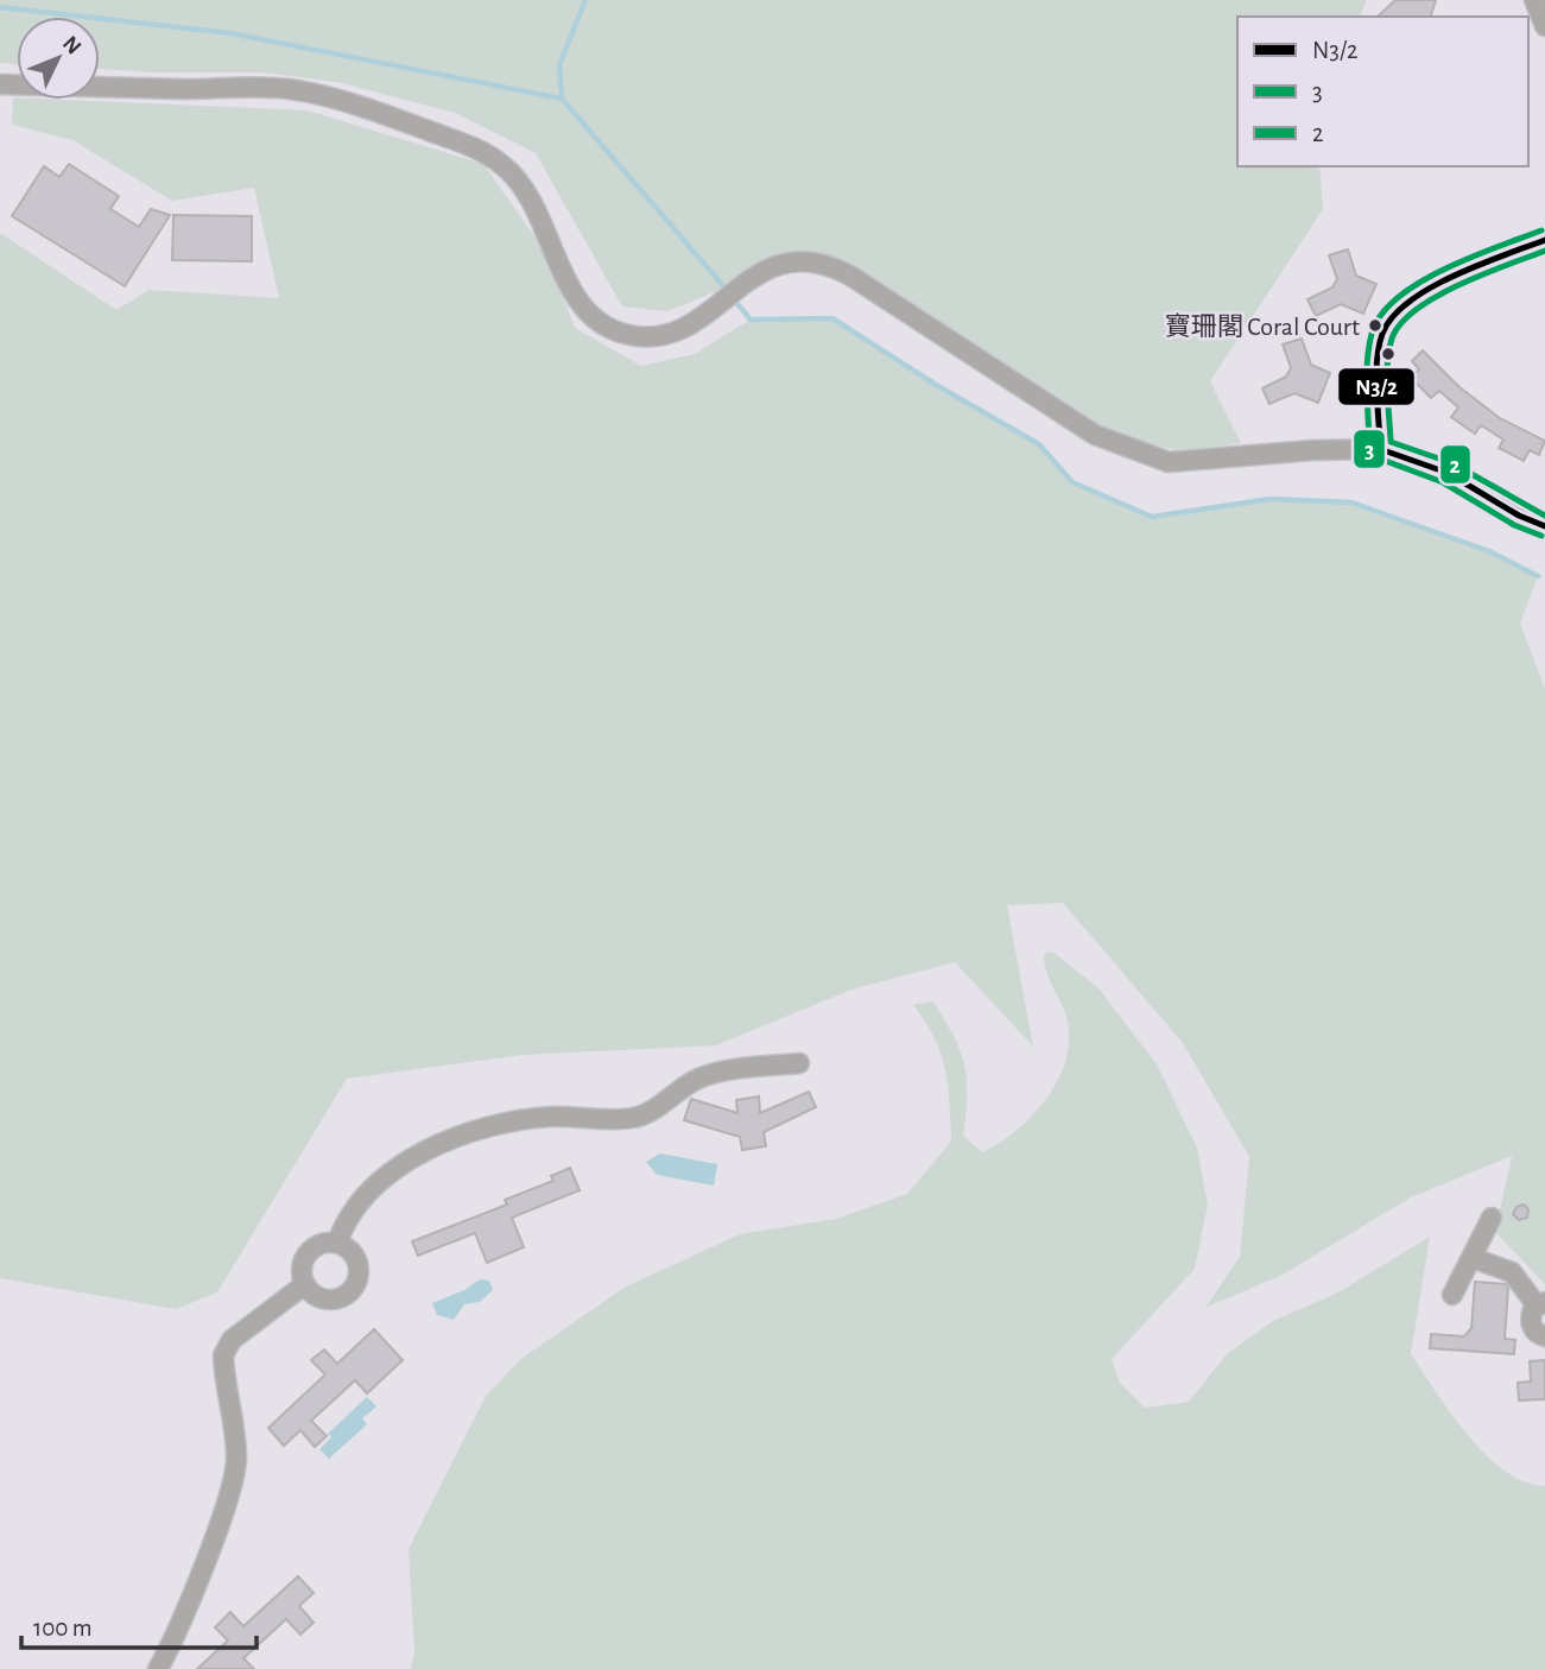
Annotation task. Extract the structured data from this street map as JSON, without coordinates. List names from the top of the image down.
{
  "places": ["寶珊閣 Coral Court"],
  "lines": ["transit line 3", "transit line N3/2", "transit line 2"],
  "legend": ["N3/2", "3", "2"],
  "scale_bar": "100 m",
  "north": "top right"
}
